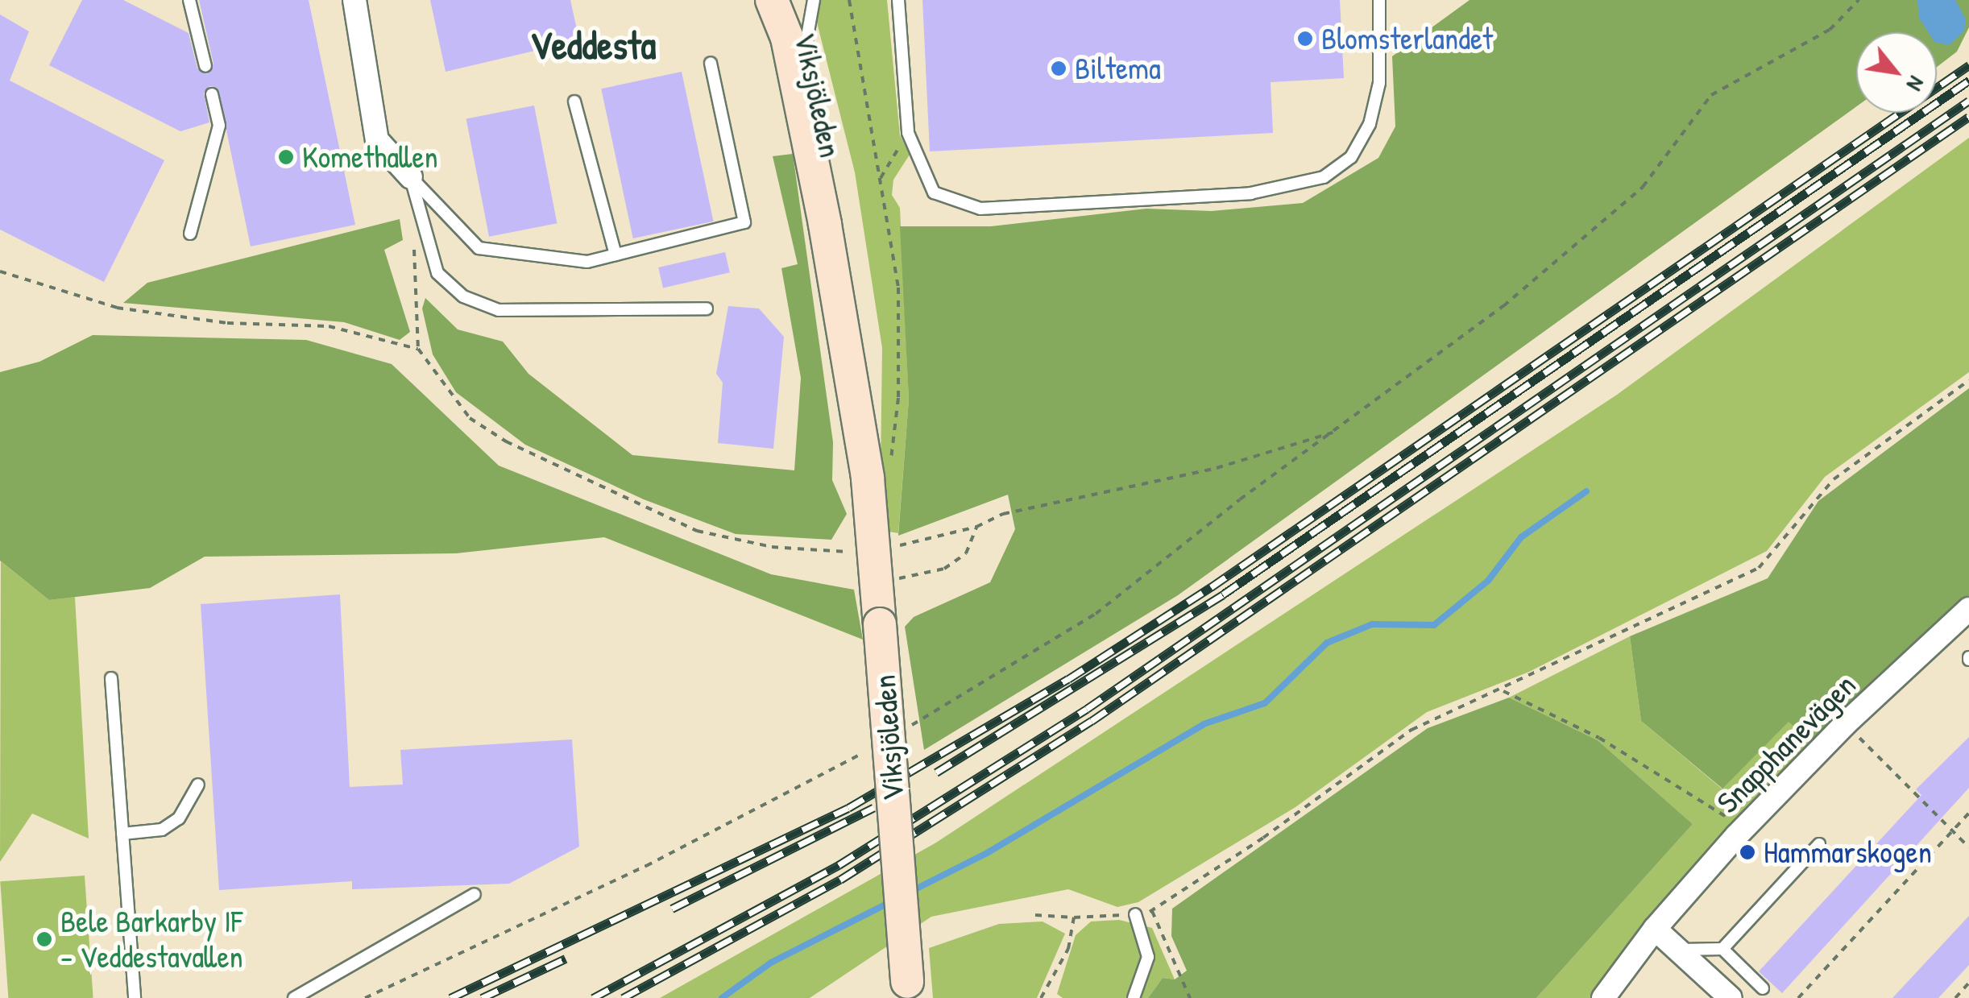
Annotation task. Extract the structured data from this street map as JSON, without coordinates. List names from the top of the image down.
{
  "streets": {
    "main road": ["Viksjöleden"],
    "street": ["Snapphanevägen"]
  },
  "districts": ["Veddesta"],
  "places": [
    "Blomsterlandet",
    "Biltema",
    "Komethallen",
    "Hammarskogen",
    "Bele Barkarby IF - Veddestavallen"
  ],
  "north": "bottom right"
}
